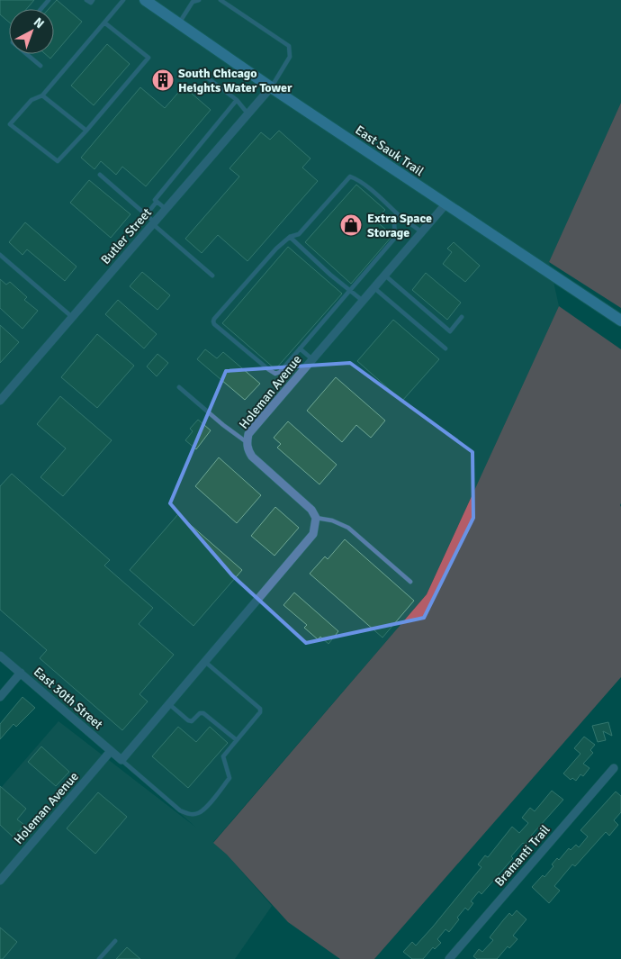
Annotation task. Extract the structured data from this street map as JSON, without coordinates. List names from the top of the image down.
{
  "streets": {
    "main road": ["East Sauk Trail"],
    "street": [
      "Butler Street",
      "Holeman Avenue",
      "East 30th Street",
      "Bramanti Trail"
    ]
  },
  "crossings": [
    ["East Sauk Trail", "Butler Street"],
    ["East Sauk Trail", "Holeman Avenue"],
    ["Holeman Avenue", "East 30th Street"]
  ],
  "places": {
    "building": ["South Chicago Heights Water Tower"],
    "shop": ["Extra Space Storage"]
  },
  "north": "top right"
}
